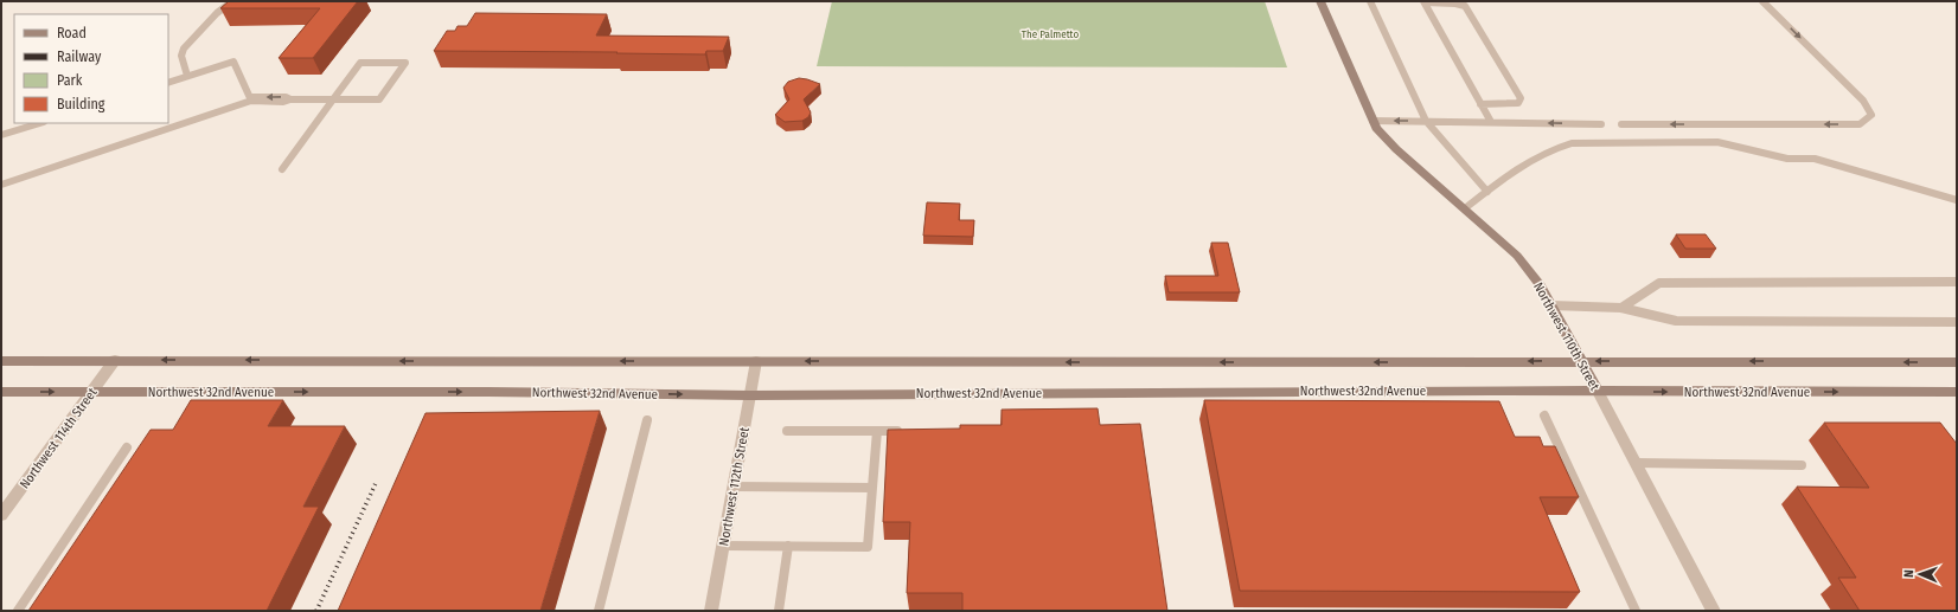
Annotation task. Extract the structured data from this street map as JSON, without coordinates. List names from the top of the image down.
{
  "streets": {
    "main road": ["Northwest 110th Street", "Northwest 32nd Avenue"],
    "street": ["Northwest 114th Street", "Northwest 112th Street"]
  },
  "crossings": [
    ["Northwest 110th Street", "Northwest 32nd Avenue"],
    ["Northwest 32nd Avenue", "Northwest 114th Street"],
    ["Northwest 32nd Avenue", "Northwest 112th Street"]
  ],
  "parks": ["The Palmetto"],
  "legend": [
    "Road",
    "Railway",
    "Park",
    "Building"
  ],
  "north": "left"
}
